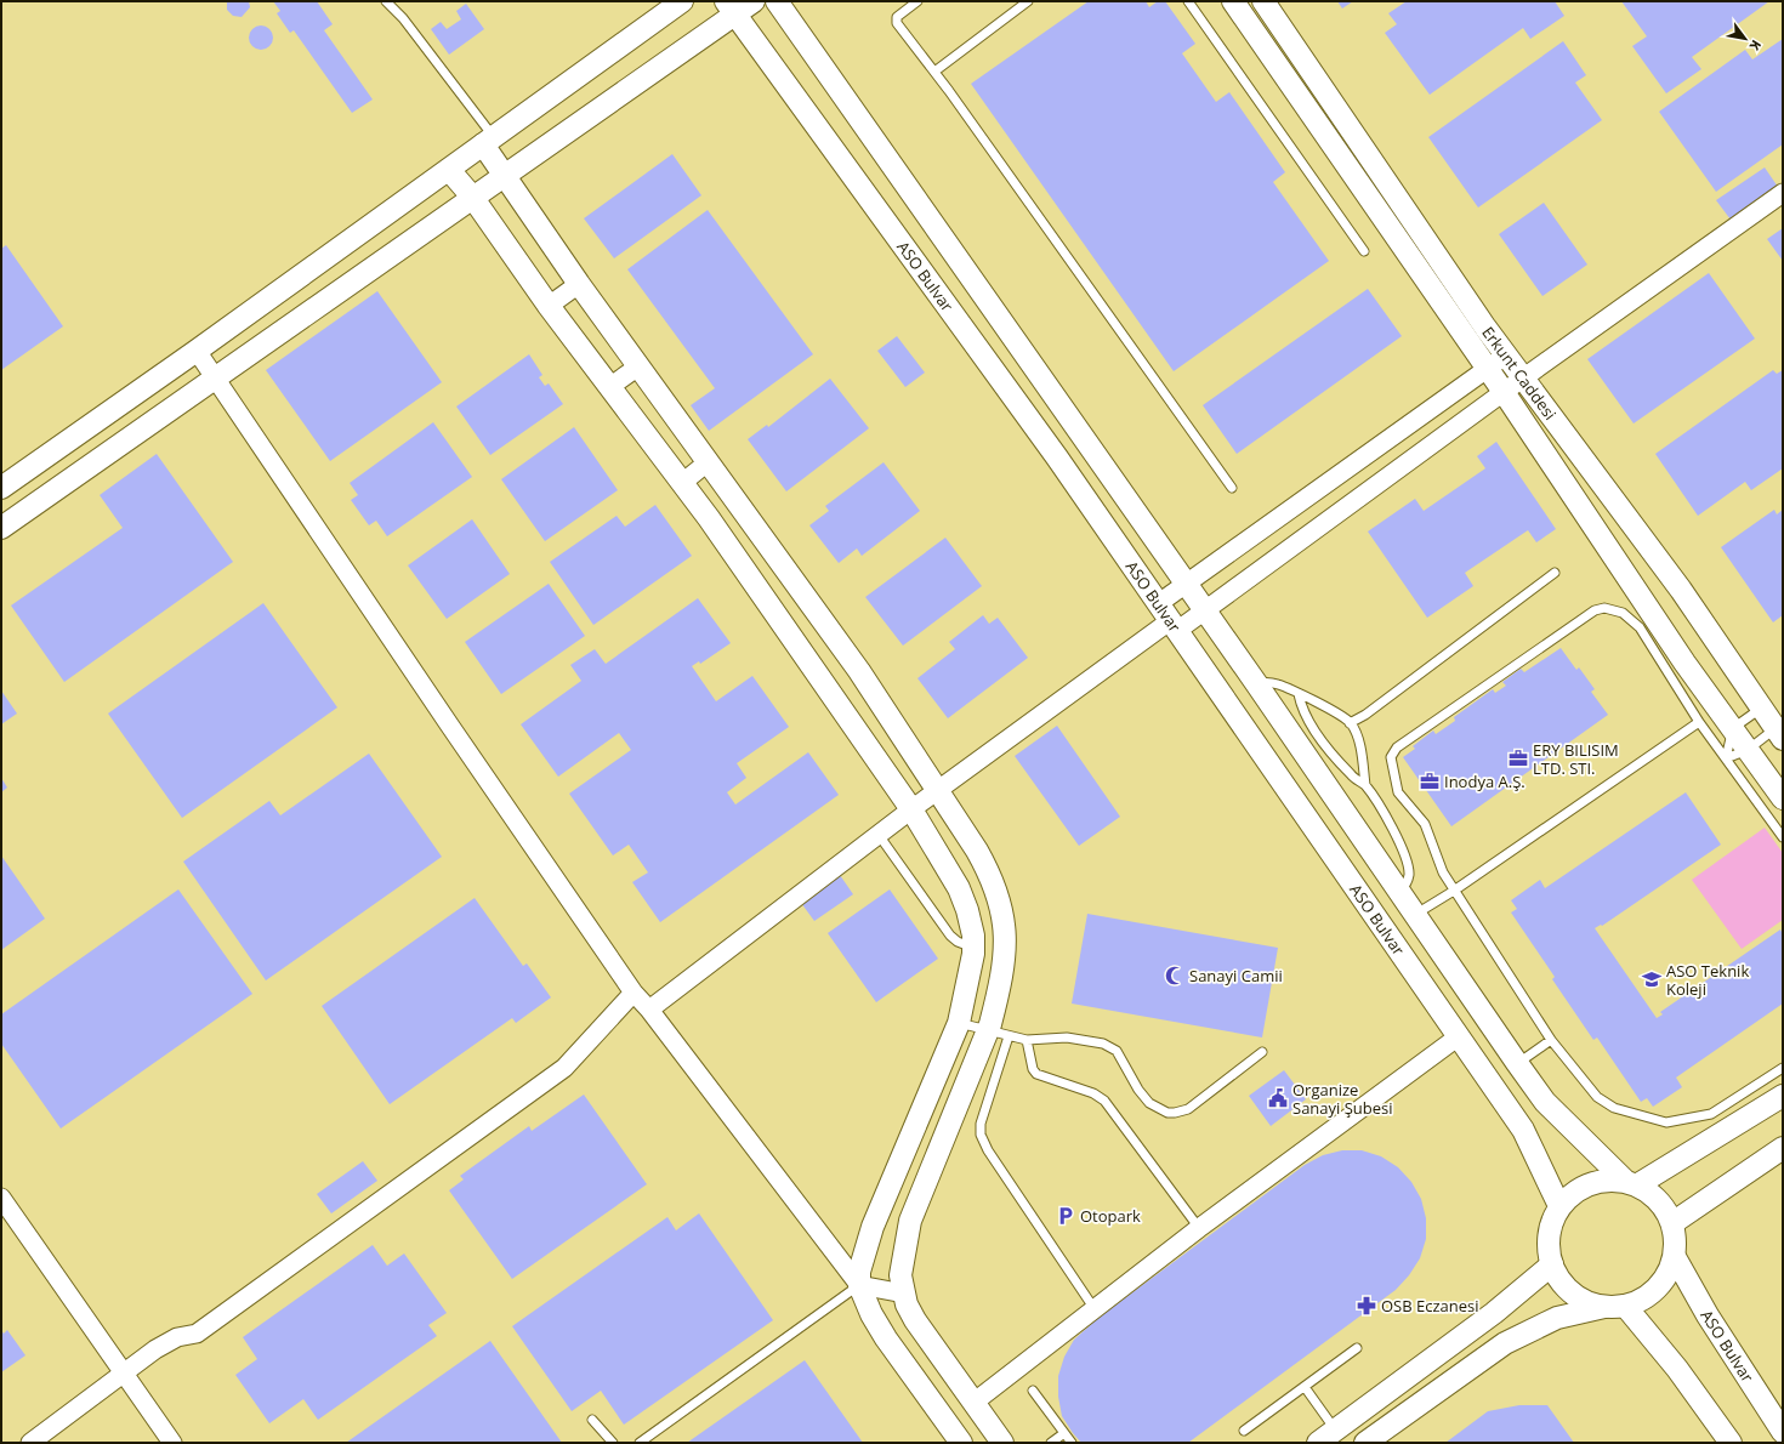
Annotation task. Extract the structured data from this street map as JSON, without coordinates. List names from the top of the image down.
{
  "streets": {
    "street": ["ASO Bulvar", "Erkunt Caddesi"]
  },
  "places": {
    "office": ["ERY BILISIM LTD. STI.", "Inodya A.Ş."],
    "mosque": ["Sanayi Camii"],
    "school or university": ["ASO Teknik Koleji"],
    "public building": ["Organize Sanayi Şubesi"],
    "parking": ["Otopark"],
    "pharmacy": ["OSB Eczanesi"]
  },
  "north": "bottom right"
}
